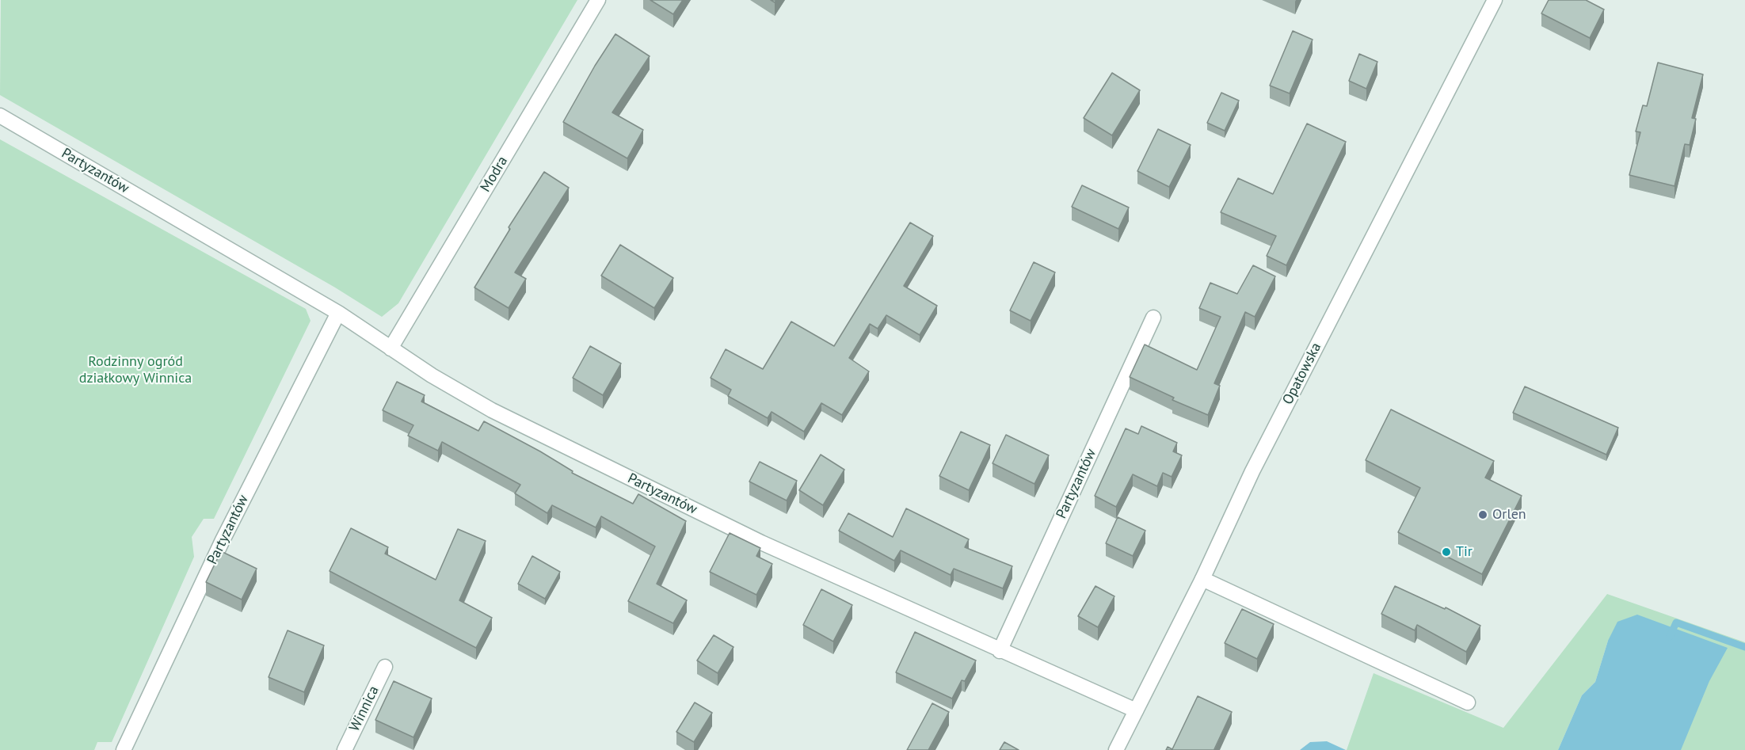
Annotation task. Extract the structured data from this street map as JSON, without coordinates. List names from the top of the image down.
{
  "streets": {
    "street": [
      "Partyzantów",
      "Modra",
      "Opatowska",
      "Winnica"
    ]
  },
  "crossings": [
    ["Partyzantów", "Modra"],
    ["Partyzantów", "Opatowska"]
  ],
  "parks": ["Rodzinny ogród działkowy Winnica"],
  "places": ["Orlen", "Tir"]
}
